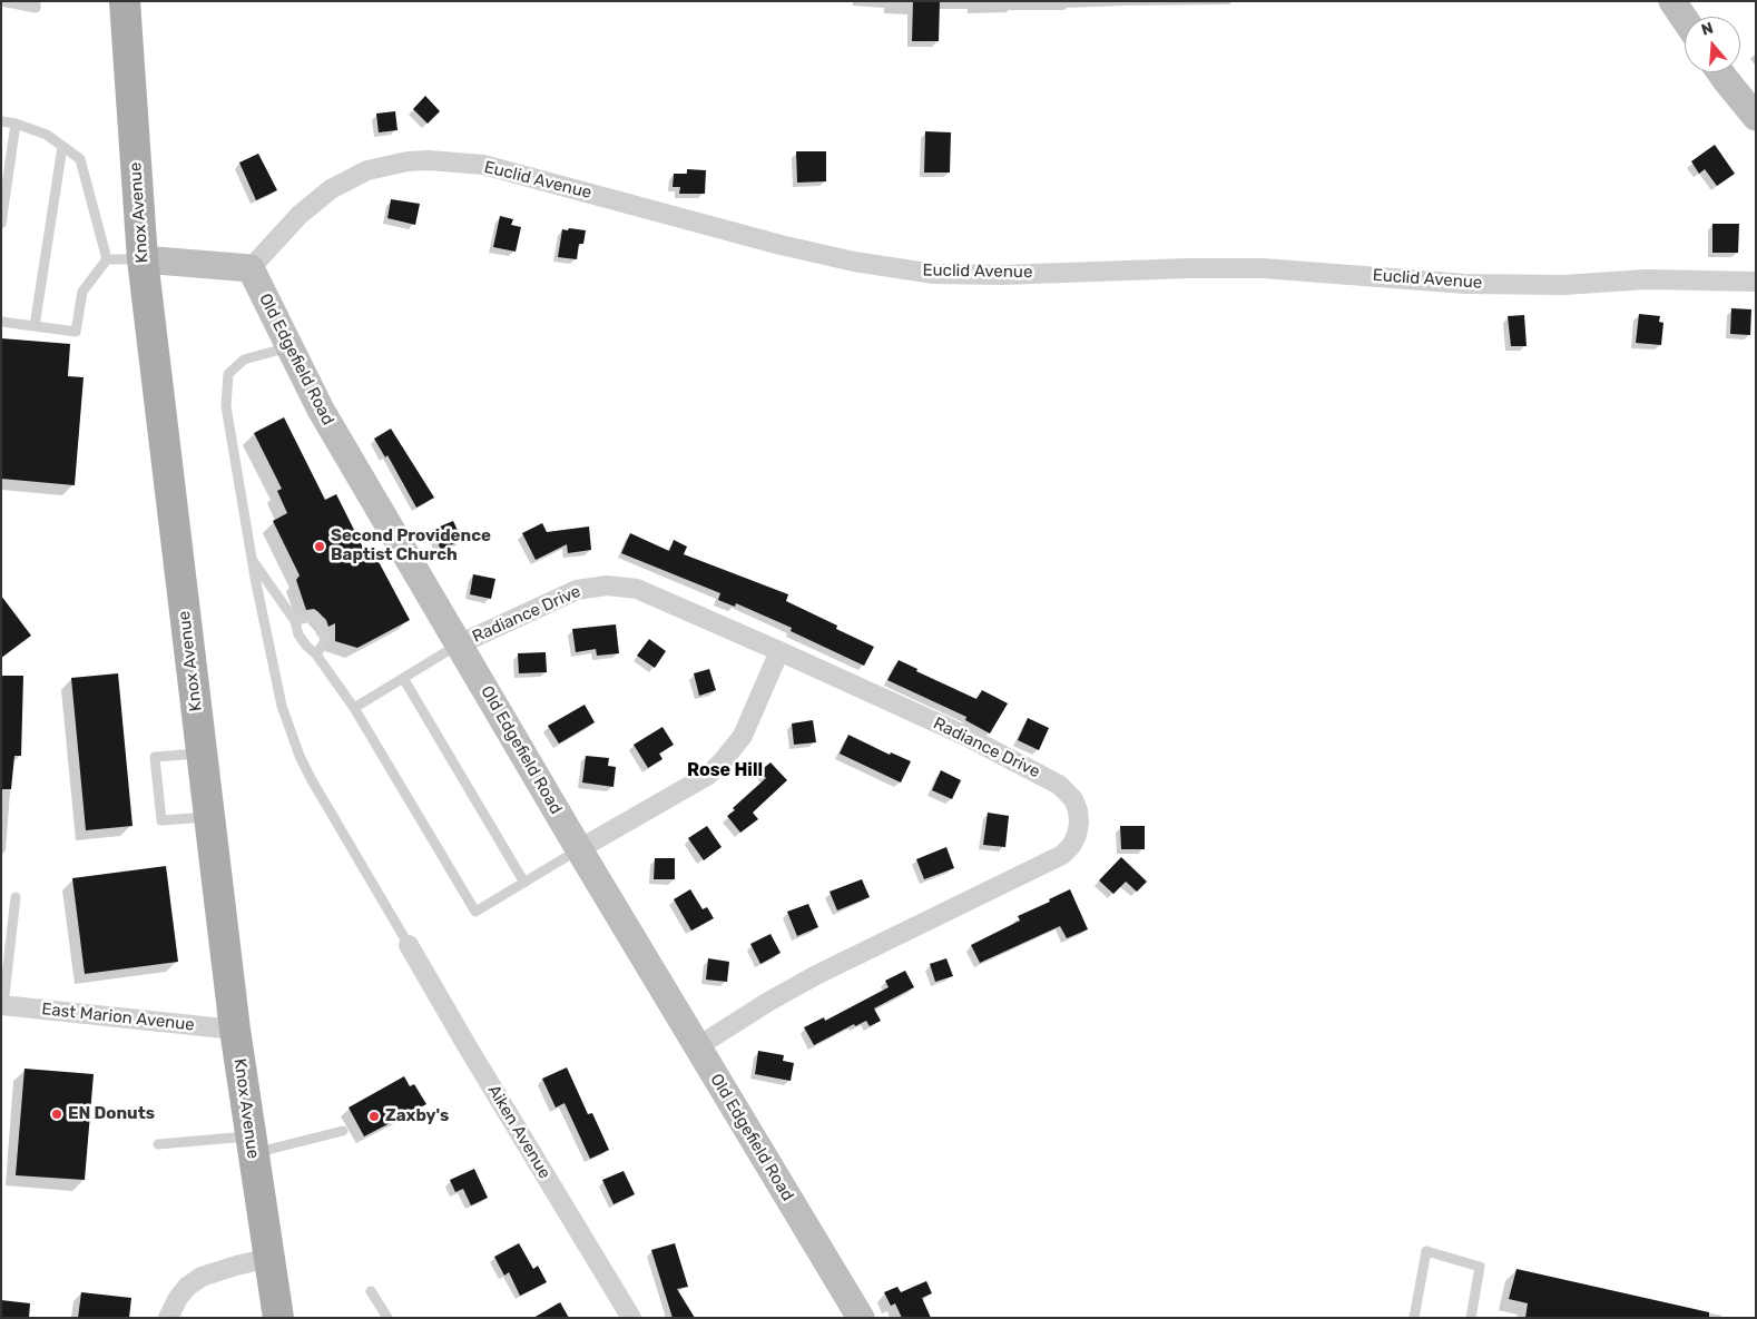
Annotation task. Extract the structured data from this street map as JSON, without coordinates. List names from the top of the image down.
{
  "streets": {
    "main road": ["Knox Avenue"],
    "street": [
      "Euclid Avenue",
      "Old Edgefield Road",
      "Radiance Drive",
      "East Marion Avenue",
      "Aiken Avenue"
    ]
  },
  "crossings": [
    ["Euclid Avenue", "Old Edgefield Road"],
    ["Knox Avenue", "East Marion Avenue"],
    ["Old Edgefield Road", "Radiance Drive"]
  ],
  "districts": ["Rose Hill"],
  "places": ["Second Providence Baptist Church", "EN Donuts", "Zaxby's"],
  "north": "top"
}
